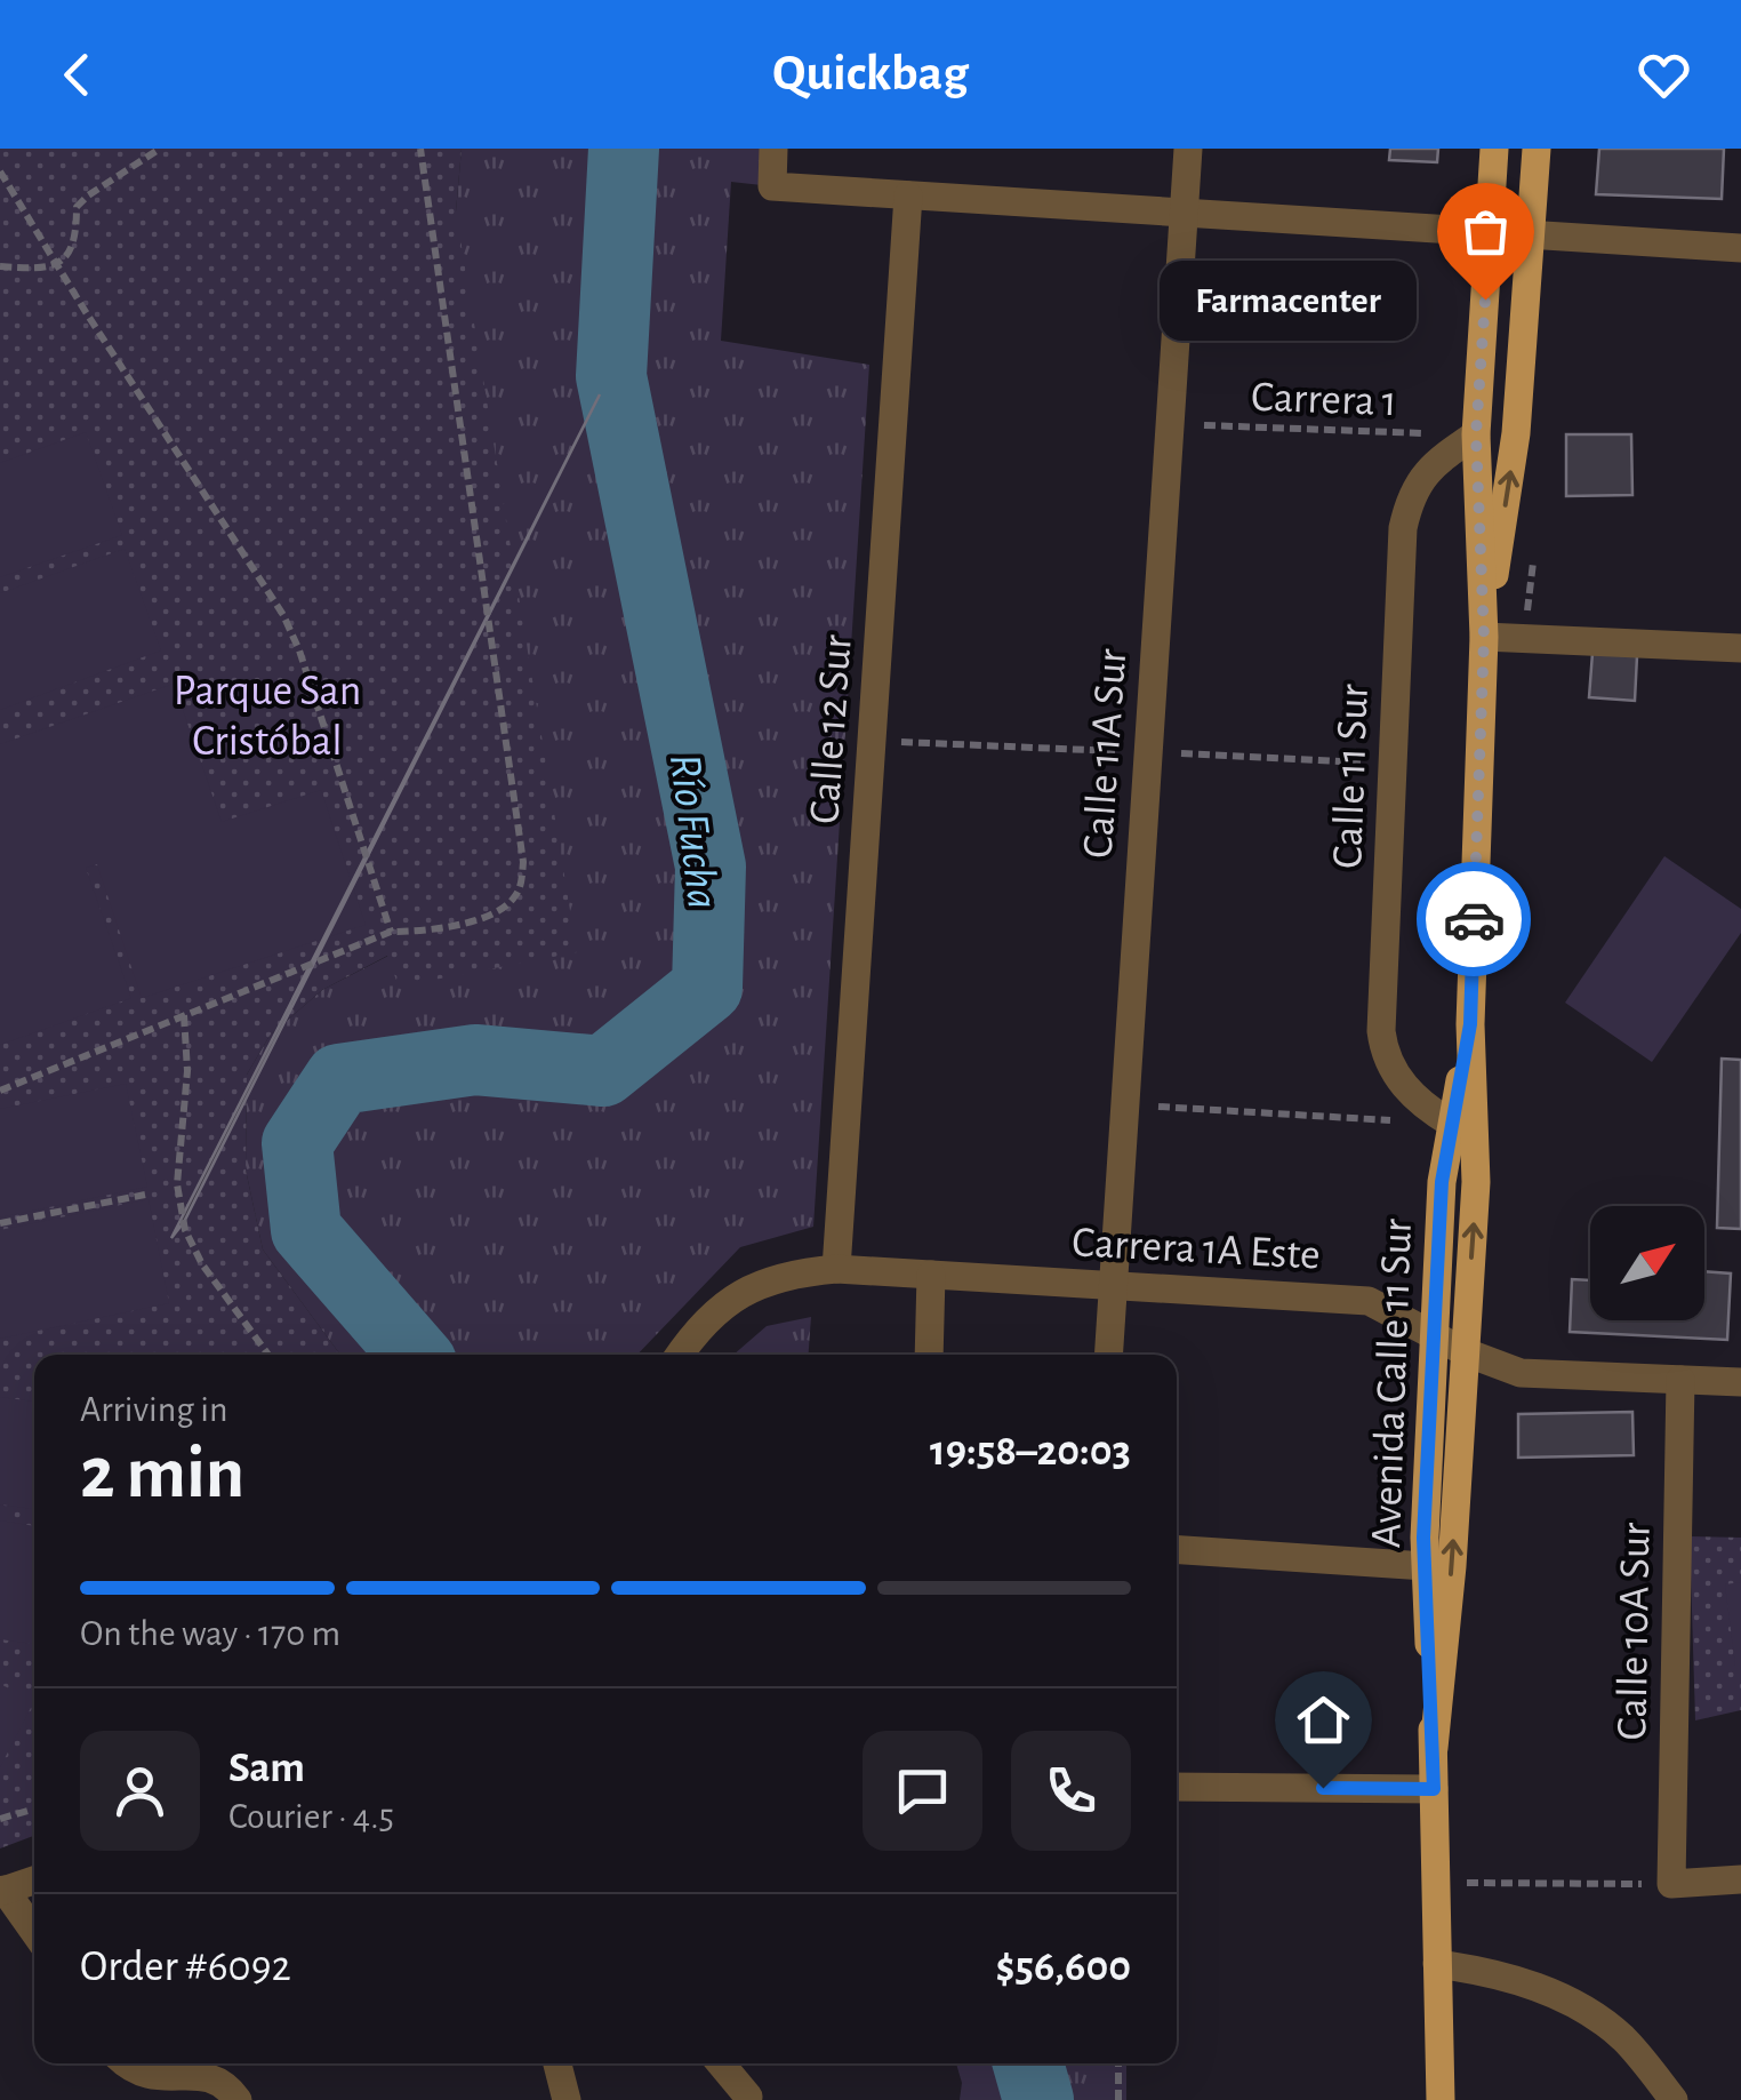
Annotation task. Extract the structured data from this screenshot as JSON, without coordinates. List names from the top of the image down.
{
  "streets": {
    "main road": ["Avenida Calle 11 Sur"],
    "street": [
      "Calle 12 Sur",
      "Calle 11A Sur",
      "Calle 11 Sur",
      "Carrera 1A Este",
      "Calle 10A Sur"
    ],
    "path": ["Carrera 1"]
  },
  "crossings": [
    ["Carrera 1", "Calle 11A Sur"],
    ["Carrera 1", "Calle 11 Sur"],
    ["Carrera 1", "Avenida Calle 11 Sur"],
    ["Calle 12 Sur", "Carrera 1A Este"],
    ["Calle 11A Sur", "Carrera 1A Este"],
    ["Calle 11 Sur", "Avenida Calle 11 Sur"],
    ["Carrera 1A Este", "Avenida Calle 11 Sur"],
    ["Carrera 1A Este", "Calle 10A Sur"]
  ],
  "water": ["Río Fucha"],
  "parks": ["Parque San Cristóbal"],
  "places": ["Farmacenter"],
  "north": "top right",
  "page": {
    "header": "Quickbag",
    "bubble": "Farmacenter",
    "heading": ["2 min", "Arriving in", "19:58–20:03"],
    "panel": [
      "Sam",
      "Courier · 4.5",
      "Order #6092",
      "$56,600"
    ],
    "bar": "On the way · 170 m"
  }
}
